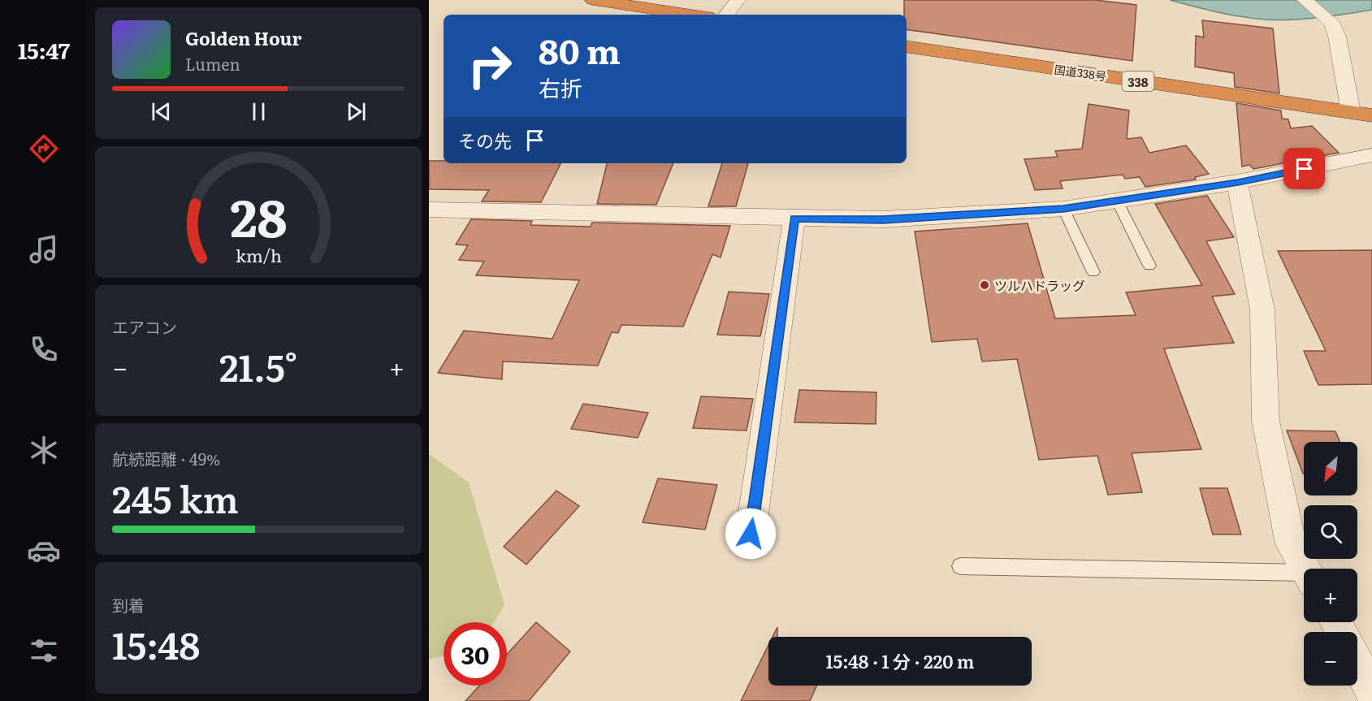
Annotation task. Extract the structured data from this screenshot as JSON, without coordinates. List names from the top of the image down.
{
  "streets": {
    "highway": ["国道338号", "338"]
  },
  "places": ["ツルハドラッグ"],
  "north": "bottom left",
  "page": {
    "tabs": "15:47",
    "turn": ["80 m", "右折"],
    "song": ["Golden Hour", "Lumen"],
    "then": "その先",
    "tile": [
      "エアコン",
      ["航続距離 · 49%", "245 km"],
      ["到着", "15:48"]
    ],
    "heat": ["−", "21.5°", "+"],
    "map_buttons": ["+", "−"],
    "limit": "30",
    "trip": "15:48 · 1 分 · 220 m",
    "gauge": ["28", "km/h"]
  }
}
